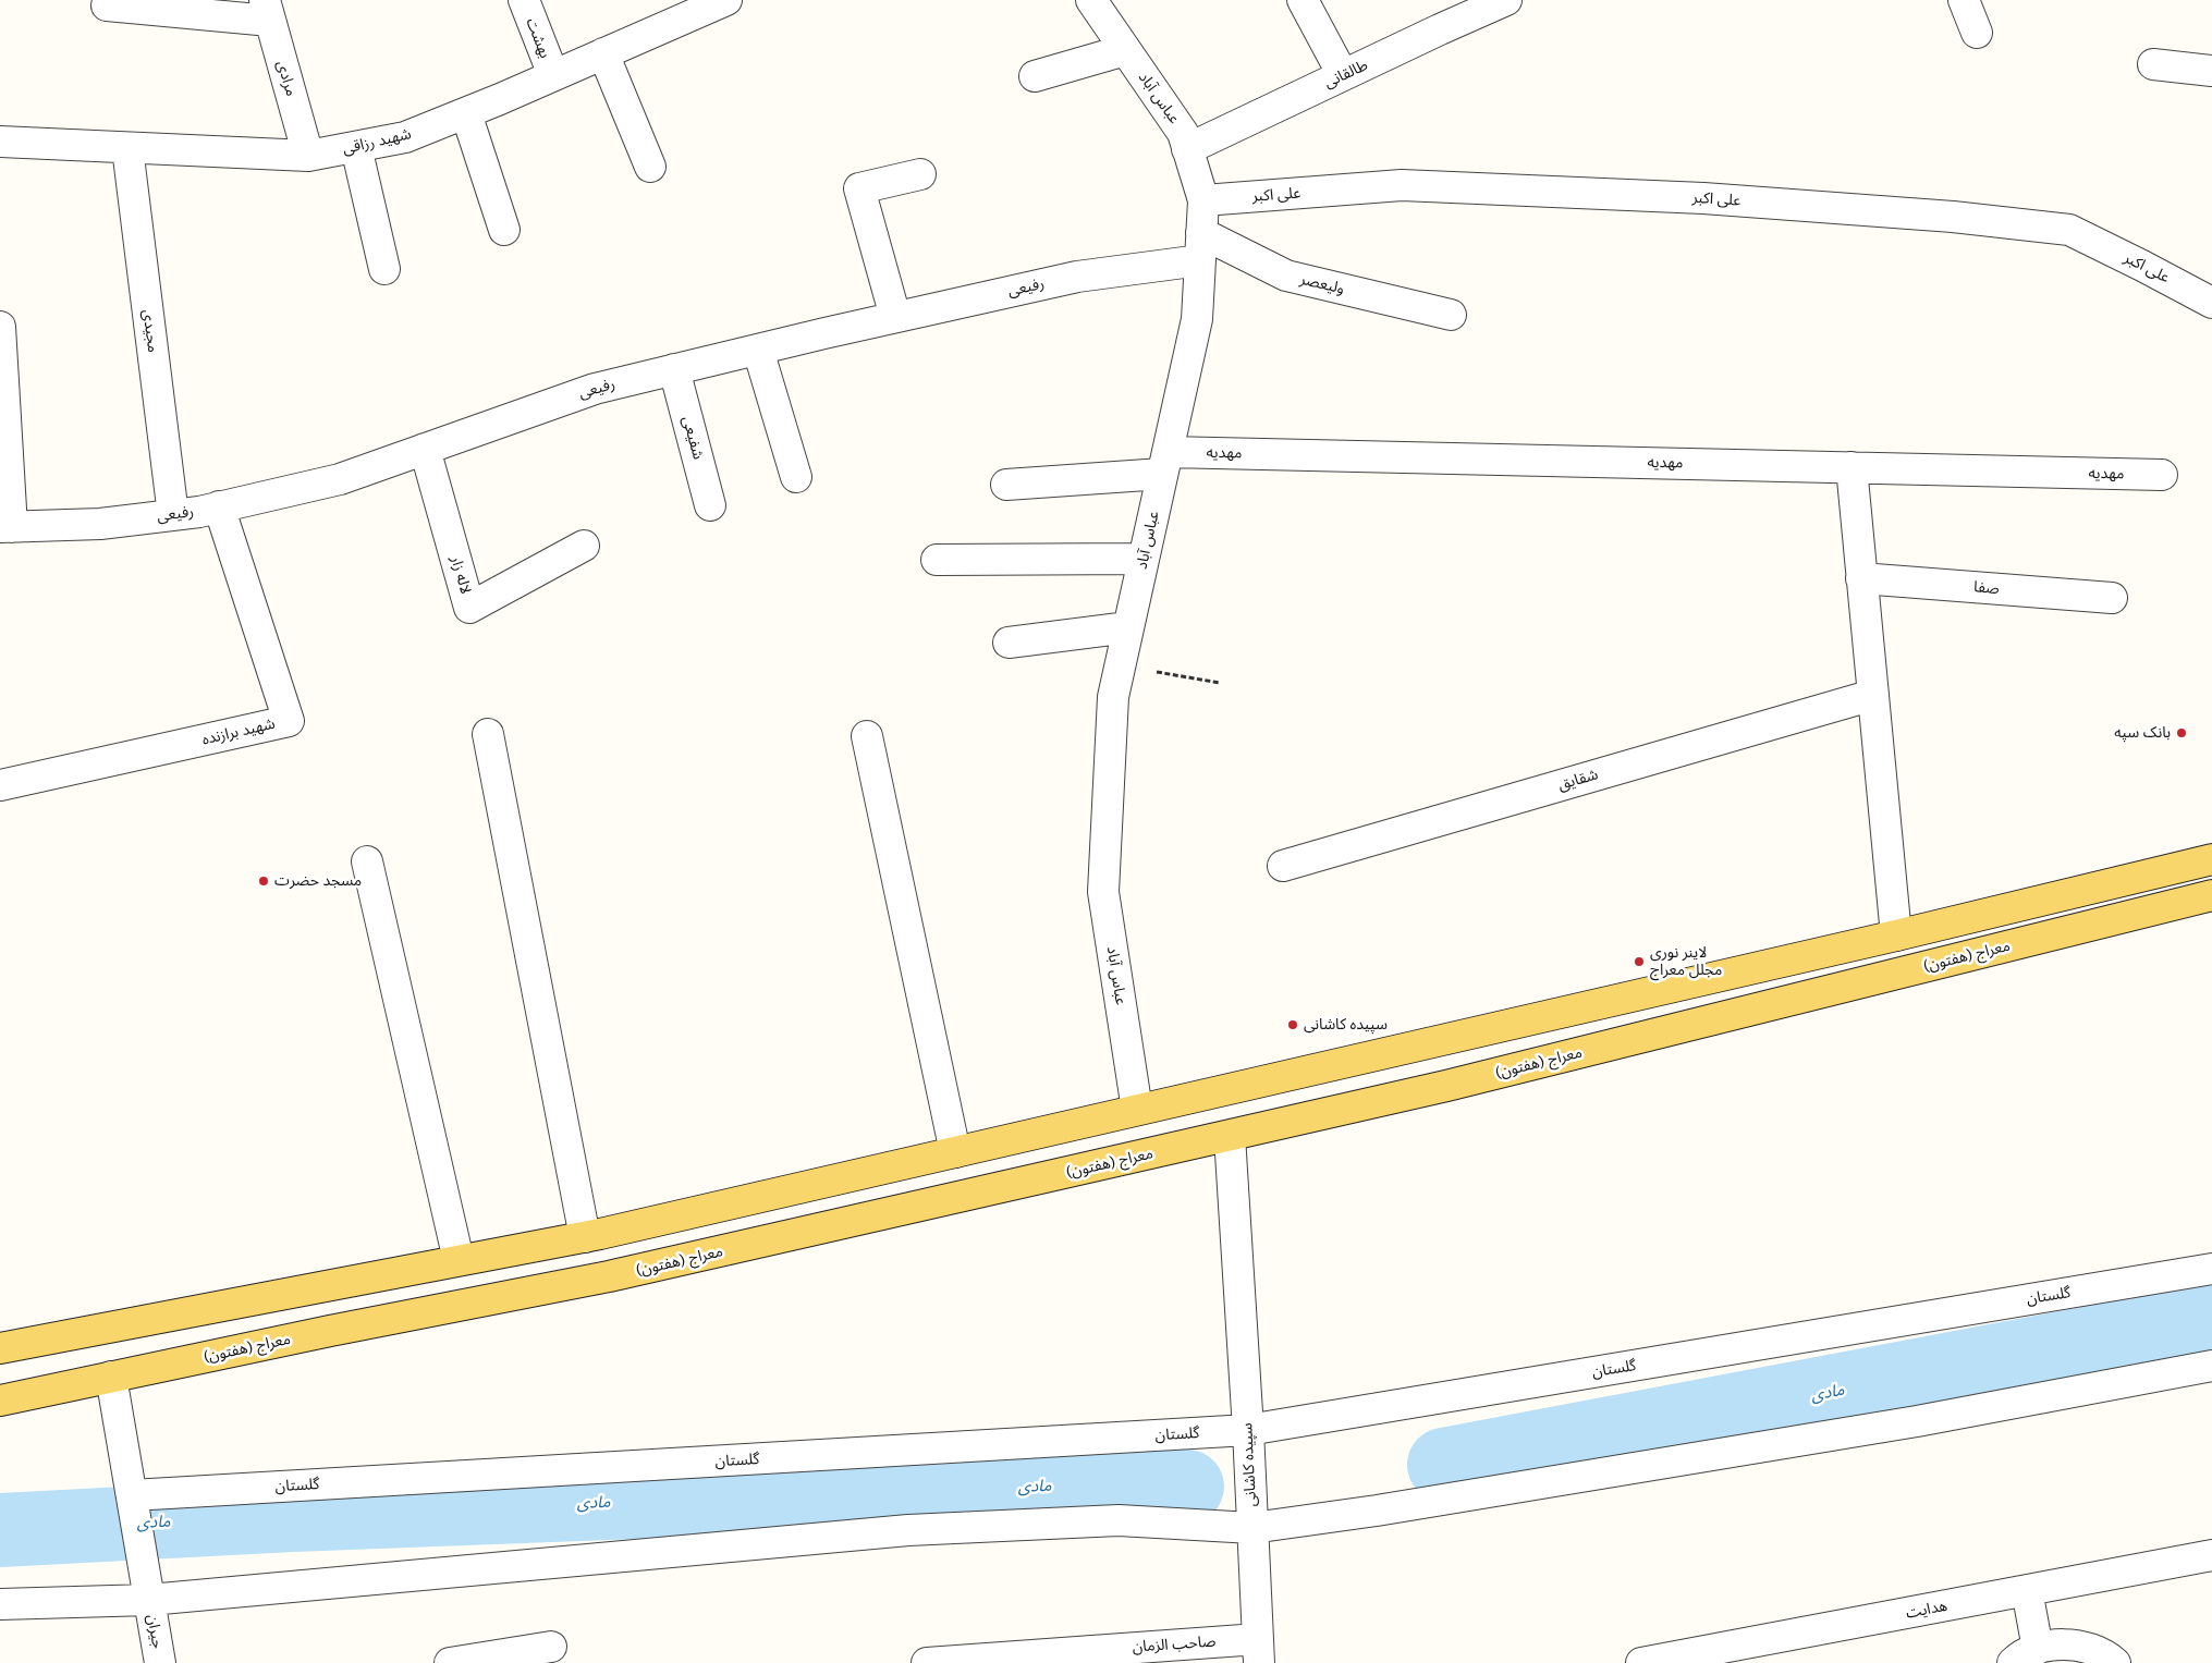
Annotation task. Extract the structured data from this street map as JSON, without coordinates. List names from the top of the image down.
{
  "streets": {
    "main road": ["معراج (هفتون)"],
    "street": [
      "بهشت",
      "طالقانی",
      "مرادی",
      "عباس آباد",
      "شهید رزاقی",
      "علی اکبر",
      "ولیعصر",
      "رفیعی",
      "مجیدی",
      "شفیعی",
      "مهدیه",
      "لاله زار",
      "صفا",
      "شهید برازنده",
      "شقایق",
      "گلستان",
      "سپیده کاشانی",
      "هدایت",
      "جیران",
      "صاحب الزمان"
    ]
  },
  "crossings": [
    ["بهشت", "شهید رزاقی"],
    ["طالقانی", "عباس آباد"],
    ["مرادی", "شهید رزاقی"],
    ["عباس آباد", "علی اکبر"],
    ["عباس آباد", "ولیعصر"],
    ["عباس آباد", "رفیعی"],
    ["عباس آباد", "مهدیه"],
    ["شهید رزاقی", "مجیدی"],
    ["ولیعصر", "رفیعی"],
    ["رفیعی", "مجیدی"],
    ["رفیعی", "شفیعی"],
    ["رفیعی", "لاله زار"],
    ["رفیعی", "شهید برازنده"],
    ["معراج (هفتون)", "سپیده کاشانی"],
    ["معراج (هفتون)", "جیران"],
    ["گلستان", "سپیده کاشانی"],
    ["گلستان", "جیران"],
    ["سپیده کاشانی", "صاحب الزمان"]
  ],
  "water": ["مادی"],
  "places": [
    "بانک سپه",
    "مسجد حضرت",
    "لاینر نوری مجلل معراج",
    "سپیده کاشانی"
  ]
}
